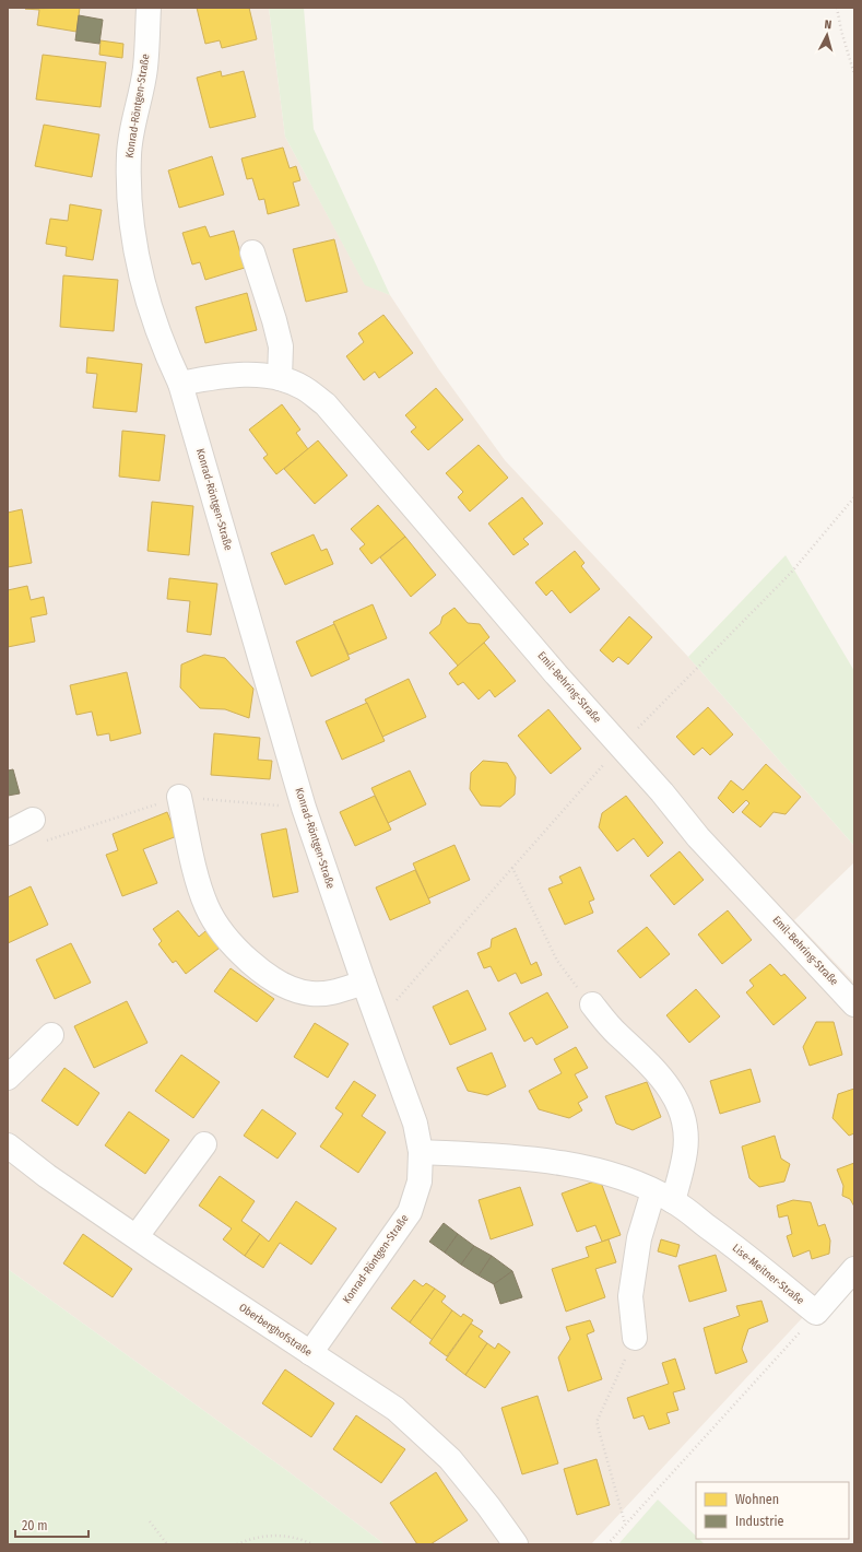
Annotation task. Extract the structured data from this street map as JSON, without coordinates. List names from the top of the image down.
{
  "streets": {
    "street": [
      "Konrad-Röntgen-Straße",
      "Emil-Behring-Straße",
      "Lise-Meitner-Straße",
      "Oberberghofstraße"
    ]
  },
  "crossings": [
    ["Konrad-Röntgen-Straße", "Emil-Behring-Straße"],
    ["Konrad-Röntgen-Straße", "Lise-Meitner-Straße"],
    ["Konrad-Röntgen-Straße", "Oberberghofstraße"]
  ],
  "legend": ["Wohnen", "Industrie"],
  "scale_bar": "20 m",
  "north": "top"
}
